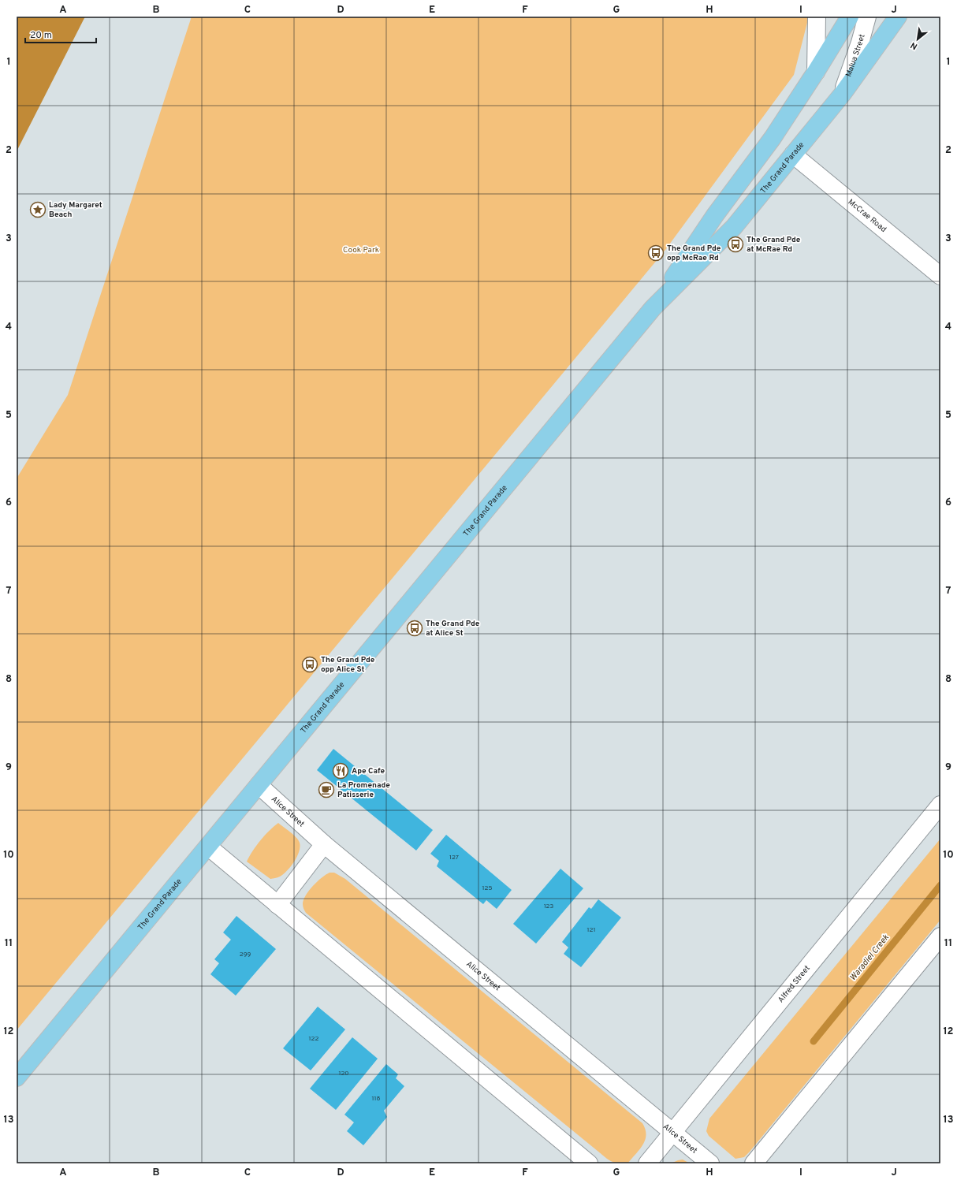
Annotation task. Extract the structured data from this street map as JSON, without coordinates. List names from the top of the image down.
{
  "streets": {
    "main road": ["The Grand Parade"],
    "street": [
      "Malua Street",
      "McCrae Road",
      "Alice Street",
      "Alfred Street"
    ]
  },
  "crossings": [
    ["Malua Street", "The Grand Parade"],
    ["The Grand Parade", "McCrae Road"],
    ["The Grand Parade", "Alice Street"],
    ["Alice Street", "Alfred Street"]
  ],
  "water": ["Waradiel Creek"],
  "parks": ["Cook Park"],
  "places": {
    "place": ["Lady Margaret Beach"],
    "bus stop": [
      "The Grand Pde at McRae Rd",
      "The Grand Pde opp McRae Rd",
      "The Grand Pde at Alice St",
      "The Grand Pde opp Alice St"
    ],
    "restaurant": ["Ape Cafe"],
    "cafe": ["La Promenade Patisserie"]
  },
  "house_numbers": [
    "127",
    "125",
    "123",
    "121",
    "299",
    "122",
    "120",
    "118"
  ],
  "scale_bar": "20 m",
  "north": "bottom left",
  "grid": {
    "columns": [
      "A",
      "B",
      "C",
      "D",
      "E",
      "F",
      "G",
      "H",
      "I",
      "J"
    ],
    "rows": [
      "1",
      "2",
      "3",
      "4",
      "5",
      "6",
      "7",
      "8",
      "9",
      "10",
      "11",
      "12",
      "13"
    ]
  }
}
